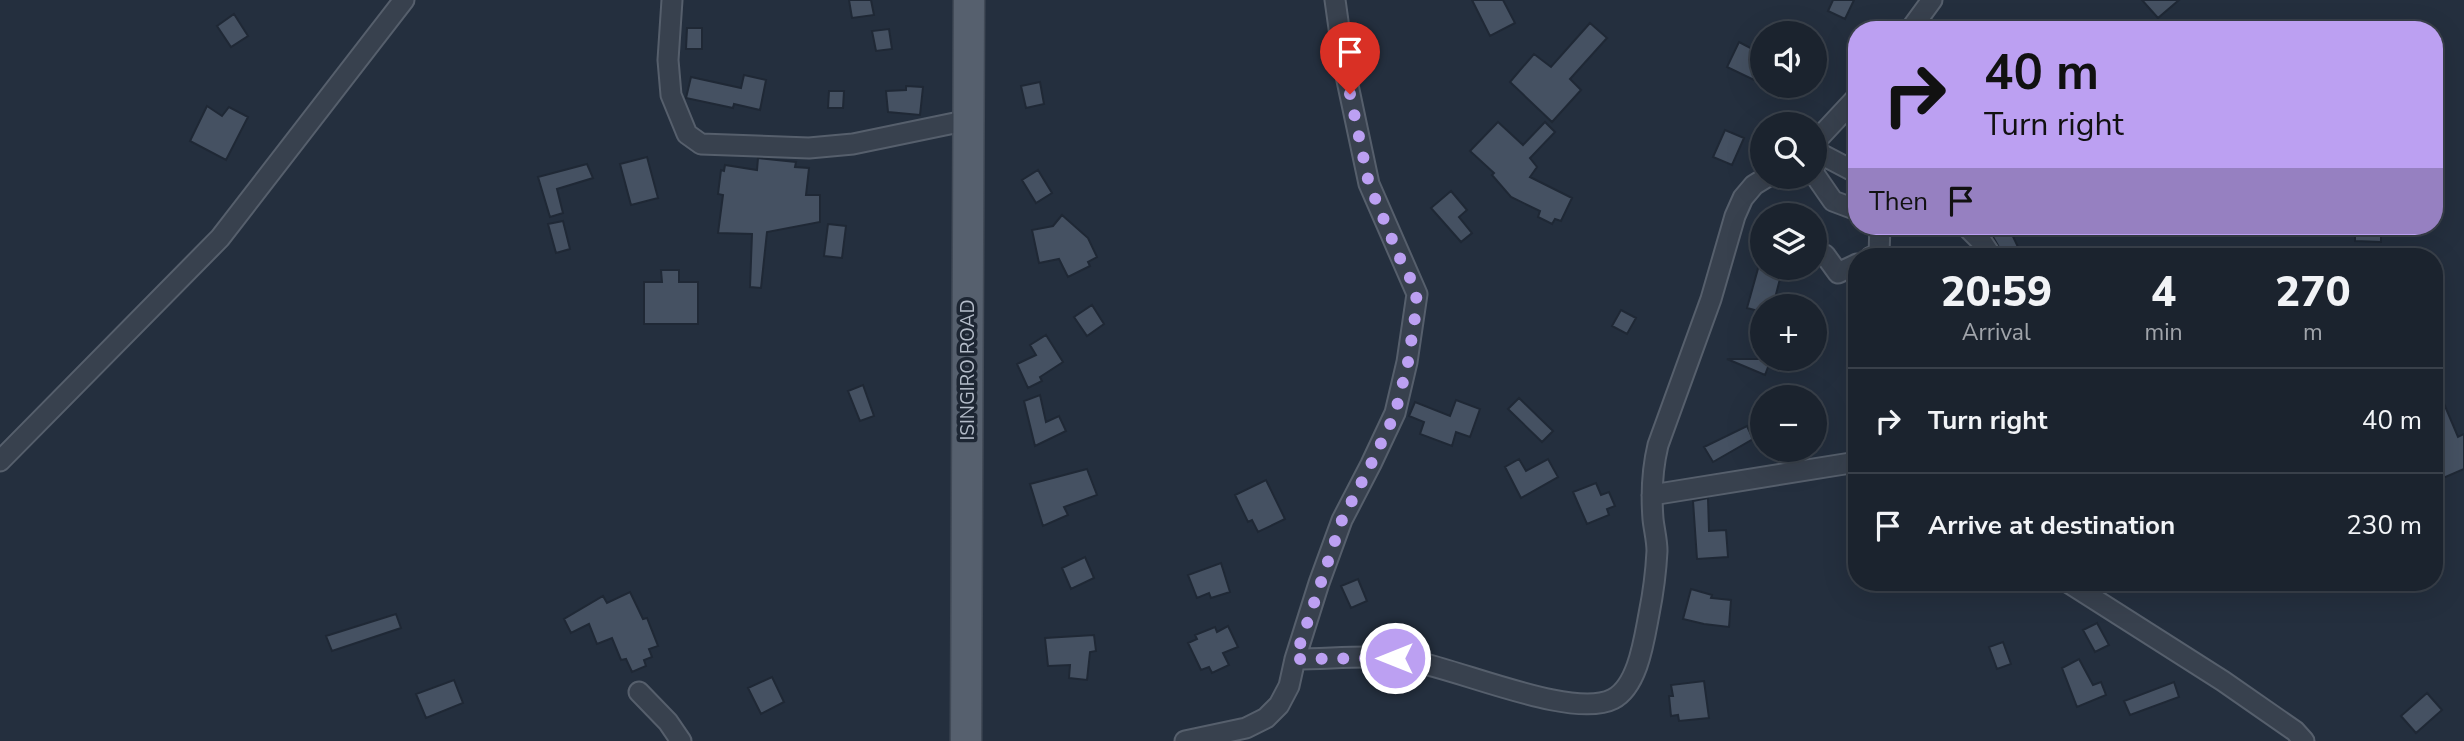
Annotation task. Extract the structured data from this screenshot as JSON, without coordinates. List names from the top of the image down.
{
  "streets": {
    "main road": ["ISINGIRO ROAD"]
  },
  "page": {
    "map_buttons": ["+", "−"],
    "turn": ["40 m", "Turn right"],
    "then": "Then",
    "eta": [
      "20:59",
      "Arrival",
      "4",
      "min",
      "270",
      "m"
    ],
    "list": [
      {
        "name": "Turn right",
        "value": "40 m"
      },
      {
        "name": "Arrive at destination",
        "value": "230 m"
      }
    ]
  }
}
